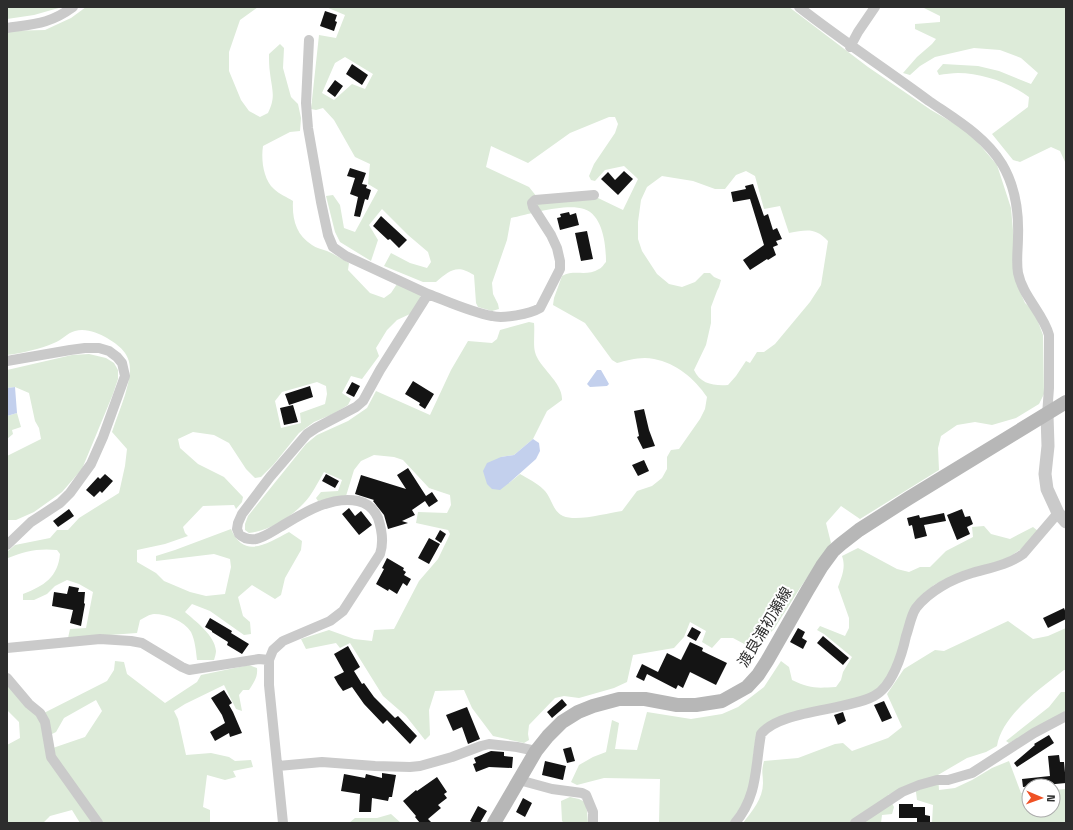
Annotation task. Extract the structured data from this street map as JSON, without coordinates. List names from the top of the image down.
{
  "streets": {
    "main road": ["渡良浦初瀬線"]
  },
  "north": "right"
}
